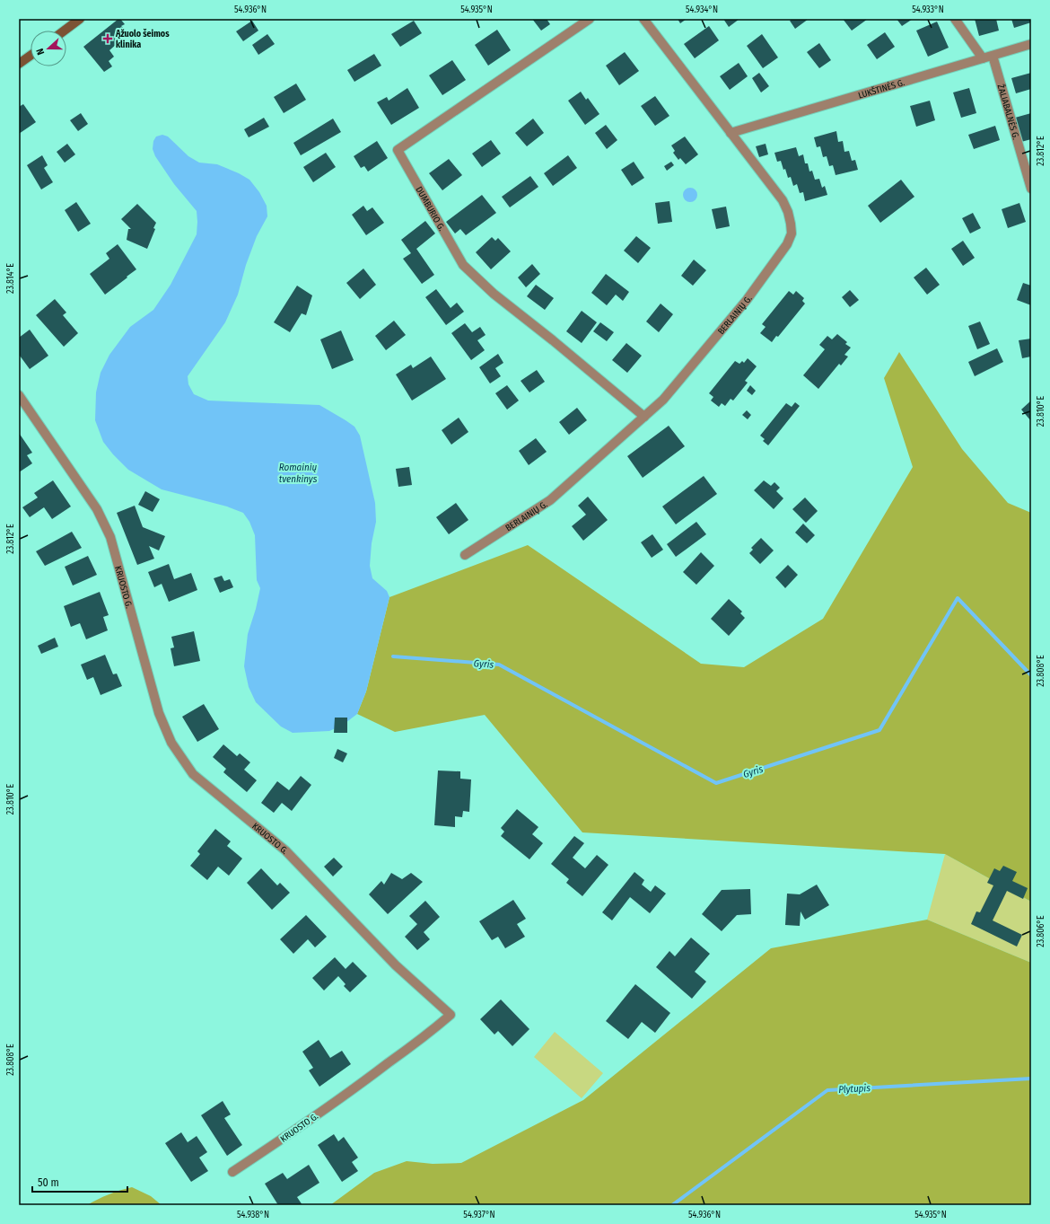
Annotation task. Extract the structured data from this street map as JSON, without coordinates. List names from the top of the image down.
{
  "streets": {
    "street": [
      "LUKŠTINĖS G.",
      "ŽALIABALNĖS G.",
      "DUMBURIO G.",
      "BERLAINIŲ G.",
      "KRUOSTO G."
    ]
  },
  "crossings": [
    ["LUKŠTINĖS G.", "ŽALIABALNĖS G."],
    ["LUKŠTINĖS G.", "BERLAINIŲ G."],
    ["DUMBURIO G.", "BERLAINIŲ G."]
  ],
  "water": ["Romainių tvenkinys", "Gyris", "Plytupis"],
  "places": {
    "health": ["Ąžuolo šeimos klinika"]
  },
  "scale_bar": "50 m",
  "north": "left",
  "coordinates": [
    "54.936°N",
    "54.935°N",
    "54.934°N",
    "54.933°N",
    "23.812°E",
    "23.814°E",
    "23.810°E",
    "23.808°E",
    "23.806°E",
    "54.938°N",
    "54.937°N"
  ]
}
